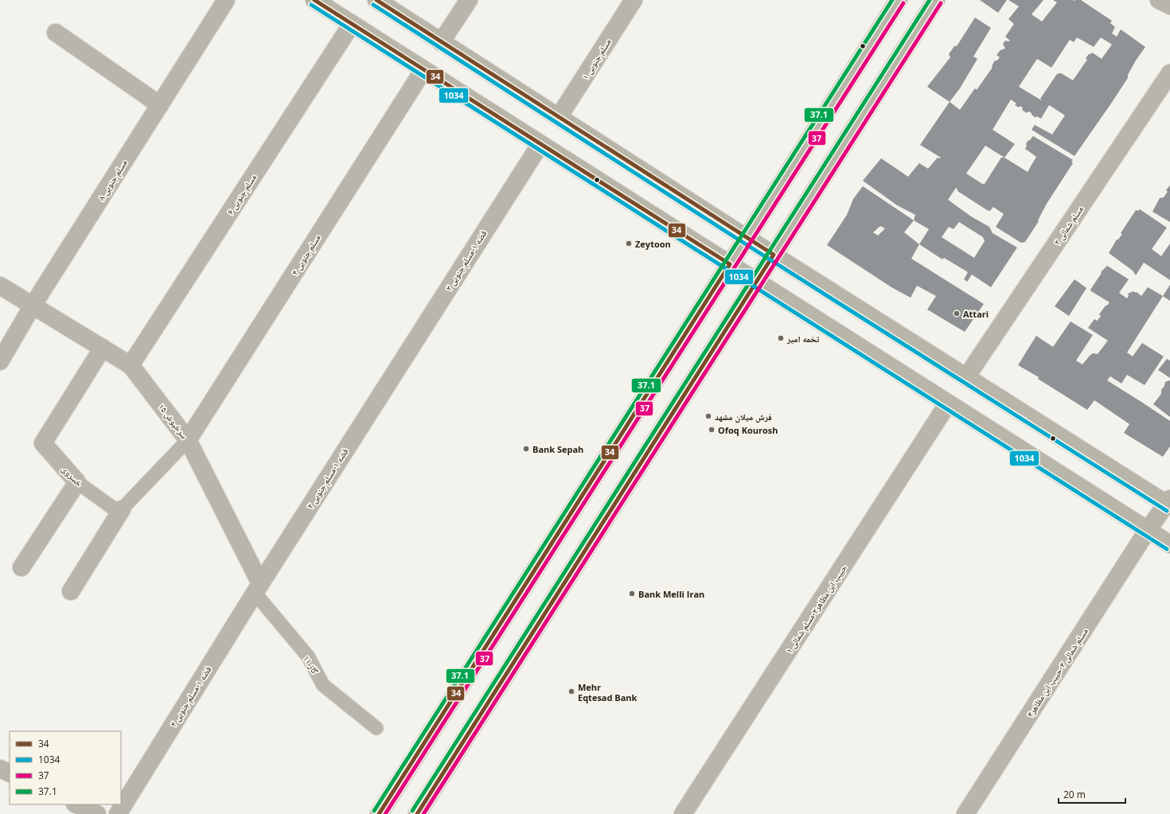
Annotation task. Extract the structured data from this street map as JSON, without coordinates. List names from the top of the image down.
{
  "streets": {
    "street": [
      "۱ مسلم جنوبی",
      "مسلم جنوبی ۸",
      "مسلم جنوبی ۶",
      "مسلم شمالی ۲",
      "مسلم جنوبی ۴",
      "فضه ۱-مسلم جنوبی ۲",
      "سرخپوش ۱۵",
      "خسروی",
      "حبیب ابن مظاهر۲-مسلم شمالی ۱",
      "مسلم شمالی ۳-حبیب ابن مظاهر۴"
    ],
    "lane": ["گاز ۱۱"]
  },
  "crossings": [
    ["مسلم جنوبی ۸", "سرخپوش ۱۵"],
    ["مسلم جنوبی ۶", "سرخپوش ۱۵"],
    ["مسلم جنوبی ۴", "سرخپوش ۱۵"],
    ["فضه ۱-مسلم جنوبی ۲", "سرخپوش ۱۵"],
    ["فضه ۱-مسلم جنوبی ۲", "گاز ۱۱"],
    ["سرخپوش ۱۵", "خسروی"],
    ["سرخپوش ۱۵", "گاز ۱۱"]
  ],
  "places": [
    "Zeytoon",
    "Attari",
    "تخمه امیر",
    "فرش میلان مشهد",
    "Ofoq Kourosh",
    "Bank Sepah",
    "Bank Melli Iran",
    "Mehr Eqtesad Bank"
  ],
  "lines": [
    "transit line 34",
    "transit line 37.1",
    "transit line 37",
    "transit line 1034"
  ],
  "legend": [
    "34",
    "1034",
    "37",
    "37.1"
  ],
  "scale_bar": "20 m"
}
